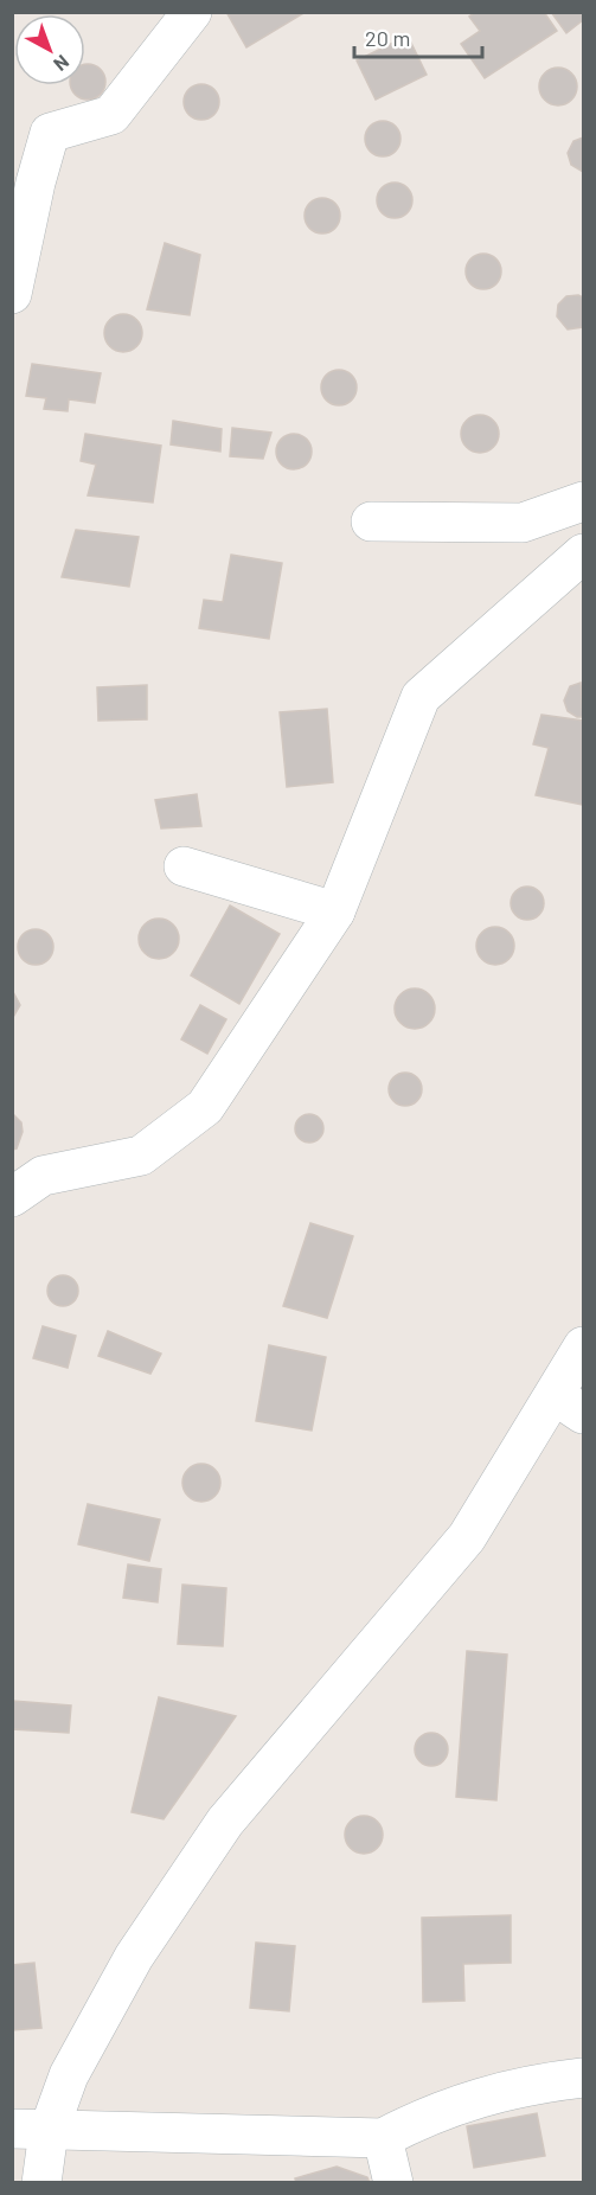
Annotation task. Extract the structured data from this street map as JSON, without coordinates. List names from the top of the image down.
{
  "scale_bar": "20 m",
  "north": "bottom right"
}
